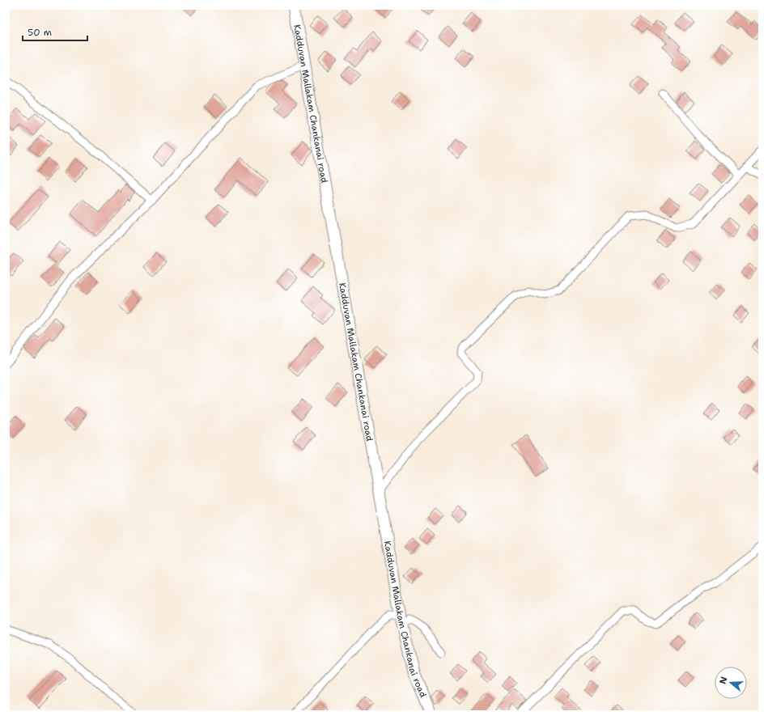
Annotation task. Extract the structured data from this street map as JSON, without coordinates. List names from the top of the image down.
{
  "streets": {
    "main road": ["Kadduvan Mallakam Chankanai road"]
  },
  "scale_bar": "50 m",
  "north": "left"
}
